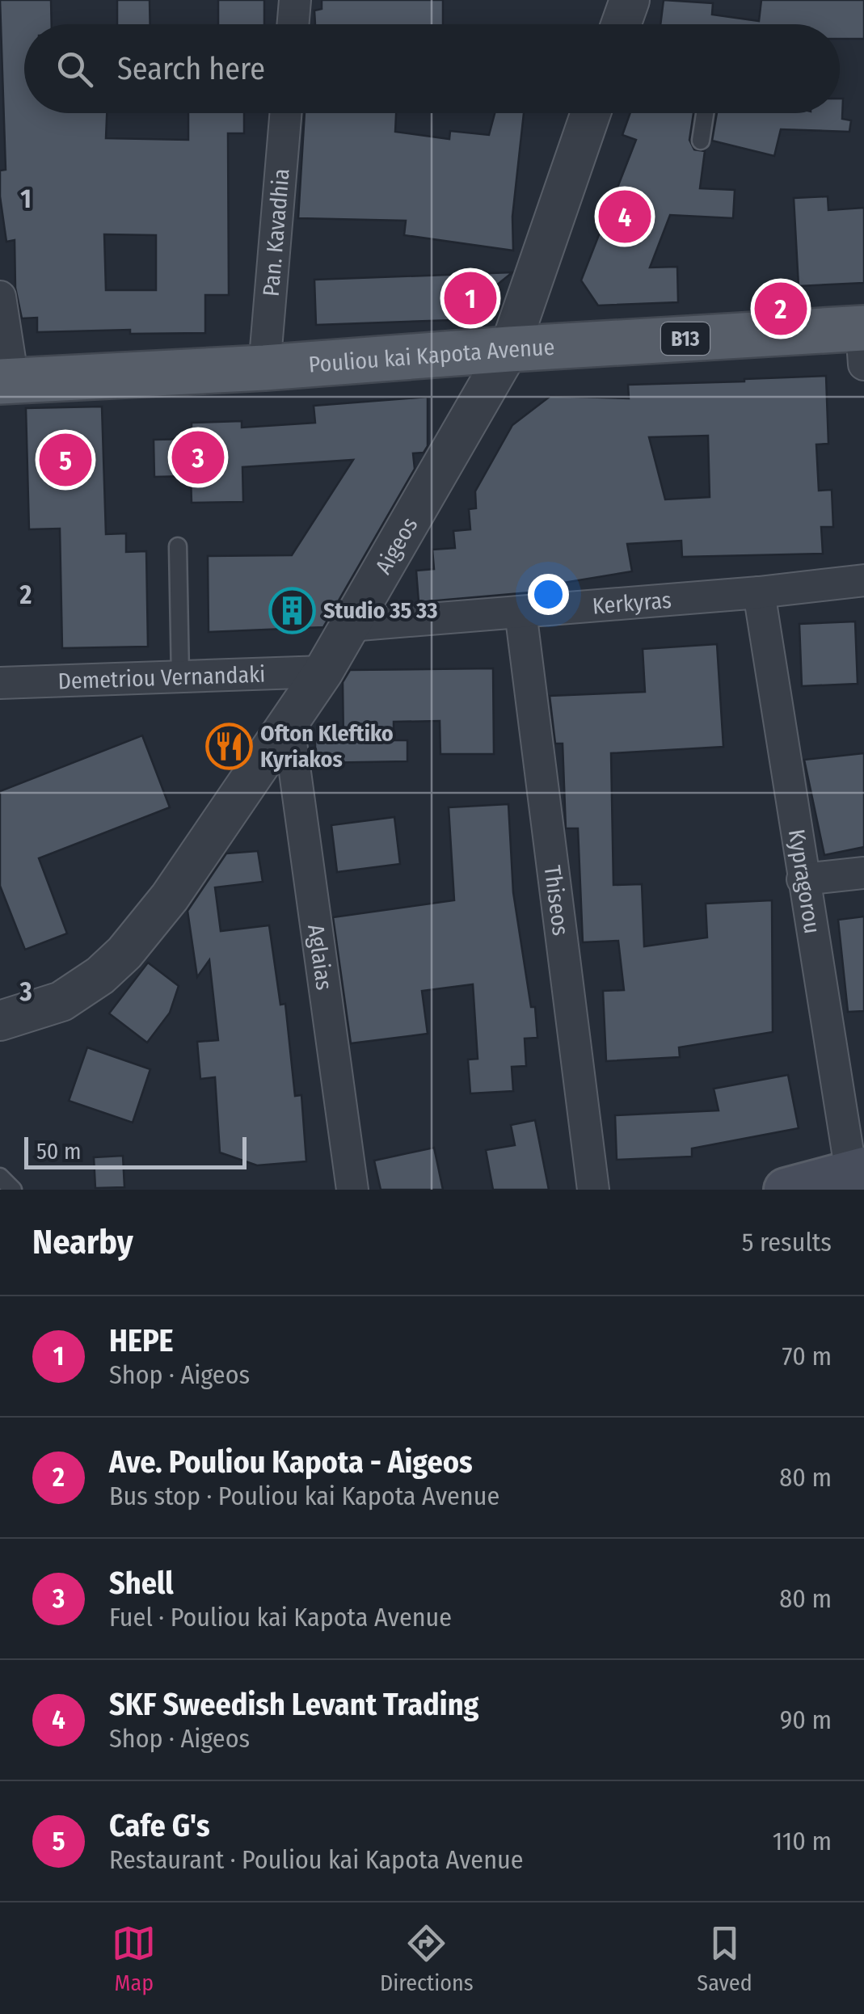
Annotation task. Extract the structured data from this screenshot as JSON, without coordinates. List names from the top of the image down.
{
  "streets": {
    "main road": ["B13", "Pouliou kai Kapota Avenue"],
    "street": [
      "Pan. Kavadhia",
      "Aigeos",
      "Kerkyras",
      "Demetriou Vernandaki",
      "Kypragorou",
      "Thiseos",
      "Aglaias"
    ]
  },
  "crossings": [
    ["Pan. Kavadhia", "Pouliou kai Kapota Avenue"],
    ["Pouliou kai Kapota Avenue", "Aigeos"],
    ["Aigeos", "Kerkyras"],
    ["Aigeos", "Demetriou Vernandaki"],
    ["Aigeos", "Aglaias"],
    ["Kerkyras", "Kypragorou"],
    ["Kerkyras", "Thiseos"]
  ],
  "places": {
    "building": ["Studio 35 33"],
    "restaurant": ["Ofton Kleftiko Kyriakos"]
  },
  "scale_bar": "50 m",
  "page": {
    "search": "Search here",
    "pins": [
      "4",
      "1",
      "2",
      "3",
      "5"
    ],
    "scale": "50 m",
    "heading": ["Nearby", "5 results"],
    "list": [
      {
        "mark": "1",
        "name": "HEPE",
        "note": "Shop · Aigeos",
        "value": "70 m"
      },
      {
        "mark": "2",
        "name": "Ave. Pouliou Kapota - Aigeos",
        "note": "Bus stop · Pouliou kai Kapota Avenue",
        "value": "80 m"
      },
      {
        "mark": "3",
        "name": "Shell",
        "note": "Fuel · Pouliou kai Kapota Avenue",
        "value": "80 m"
      },
      {
        "mark": "4",
        "name": "SKF Sweedish Levant Trading",
        "note": "Shop · Aigeos",
        "value": "90 m"
      },
      {
        "mark": "5",
        "name": "Cafe G's",
        "note": "Restaurant · Pouliou kai Kapota Avenue",
        "value": "110 m"
      }
    ],
    "nav": ["Map", "Directions", "Saved"]
  },
  "grid": {
    "rows": ["1", "2", "3"]
  }
}
